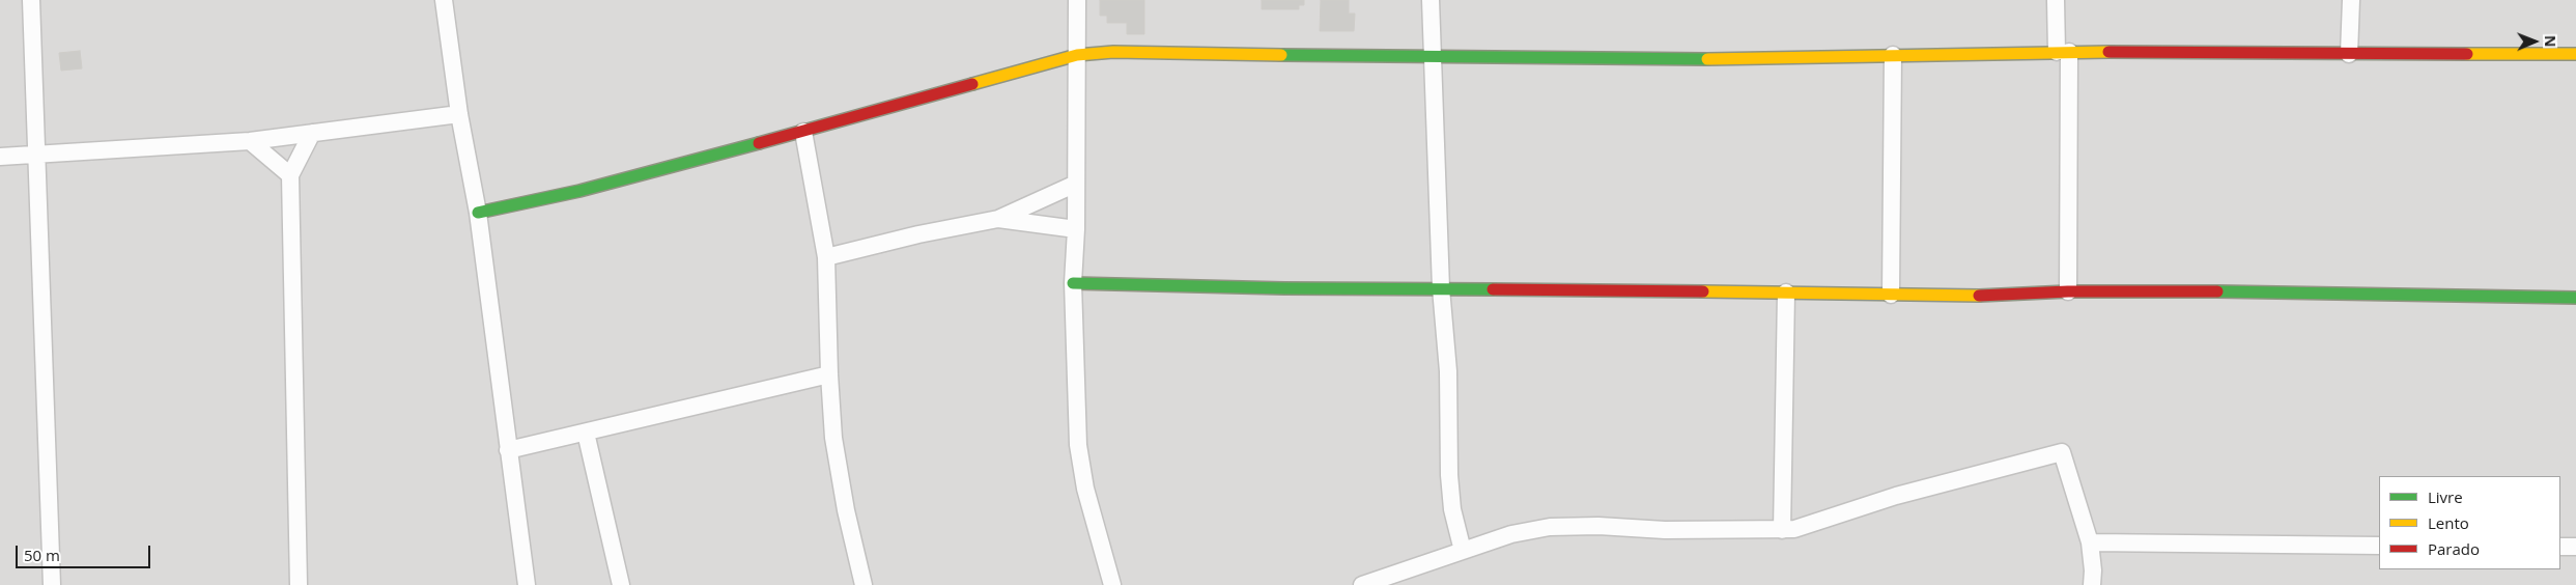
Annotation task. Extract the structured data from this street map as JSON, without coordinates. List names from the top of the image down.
{
  "legend": ["Livre", "Lento", "Parado"],
  "scale_bar": "50 m",
  "north": "right"
}
